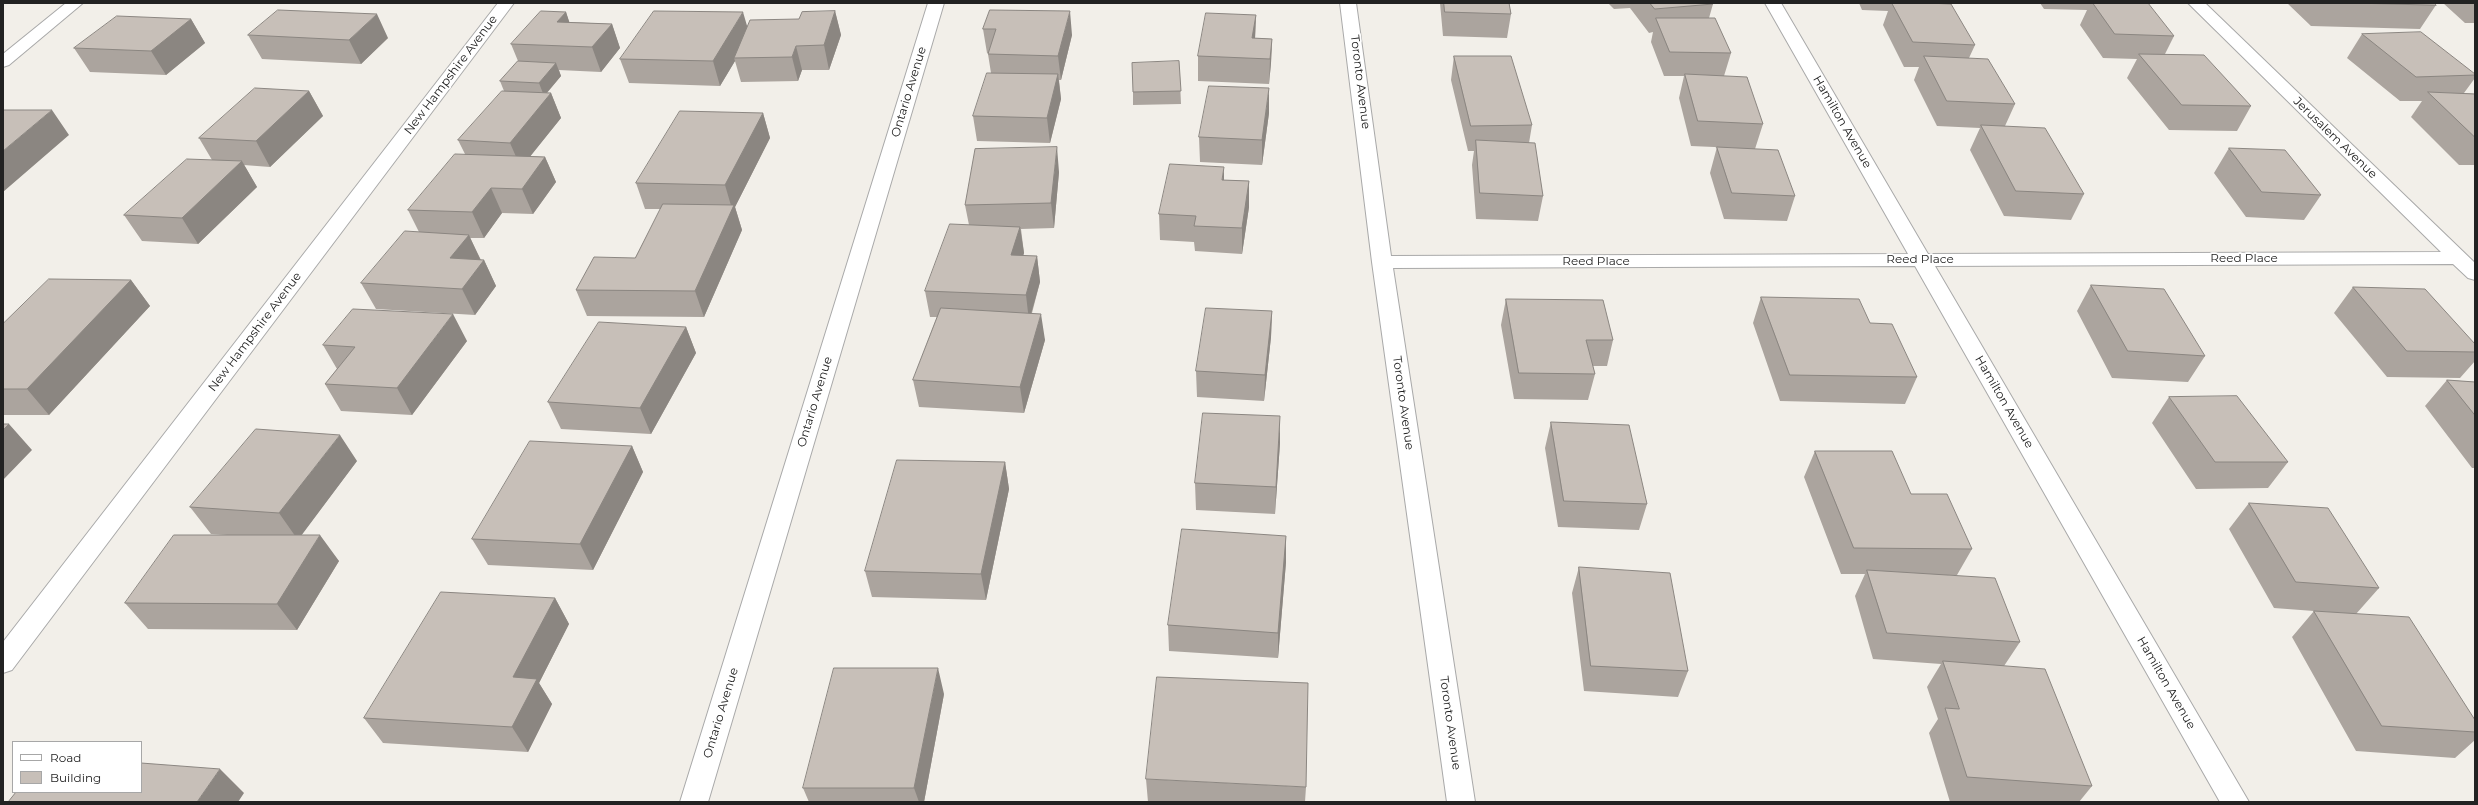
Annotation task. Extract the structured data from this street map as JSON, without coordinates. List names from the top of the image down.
{
  "streets": {
    "street": [
      "New Hampshire Avenue",
      "Toronto Avenue",
      "Ontario Avenue",
      "Hamilton Avenue",
      "Jerusalem Avenue",
      "Reed Place"
    ]
  },
  "crossings": [
    ["Toronto Avenue", "Reed Place"],
    ["Hamilton Avenue", "Reed Place"],
    ["Jerusalem Avenue", "Reed Place"]
  ],
  "legend": ["Road", "Building"]
}
